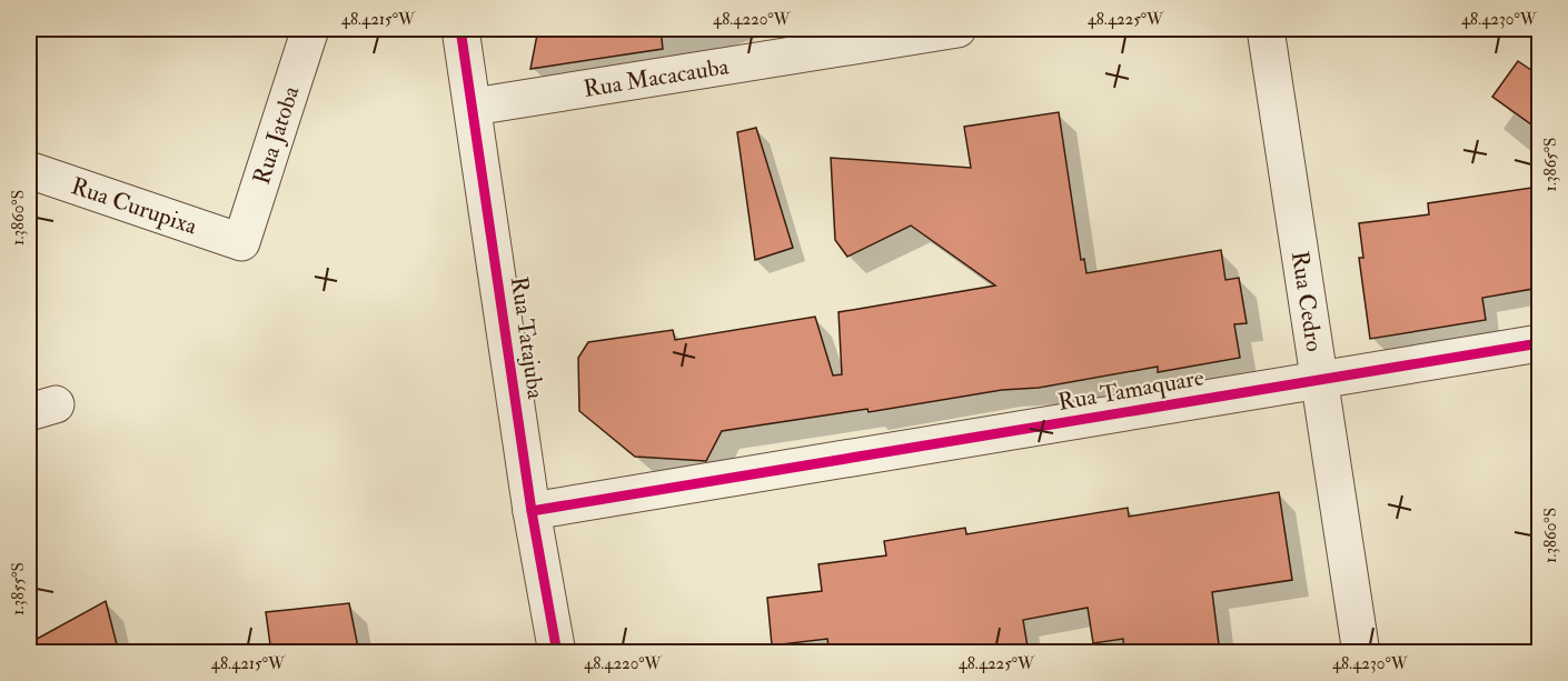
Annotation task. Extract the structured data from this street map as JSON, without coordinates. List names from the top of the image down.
{
  "streets": {
    "street": [
      "Rua Macacauba",
      "Rua Jatoba",
      "Rua Curupixa",
      "Rua Cedro",
      "Rua Tatajuba",
      "Rua Tamaquare"
    ]
  },
  "crossings": [
    ["Rua Macacauba", "Rua Tatajuba"],
    ["Rua Jatoba", "Rua Curupixa"],
    ["Rua Cedro", "Rua Tamaquare"],
    ["Rua Tatajuba", "Rua Tamaquare"]
  ],
  "coordinates": [
    "48.4215°W",
    "48.4220°W",
    "48.4225°W",
    "48.4230°W",
    "1.3865°S",
    "1.3860°S",
    "1.3855°S"
  ]
}
